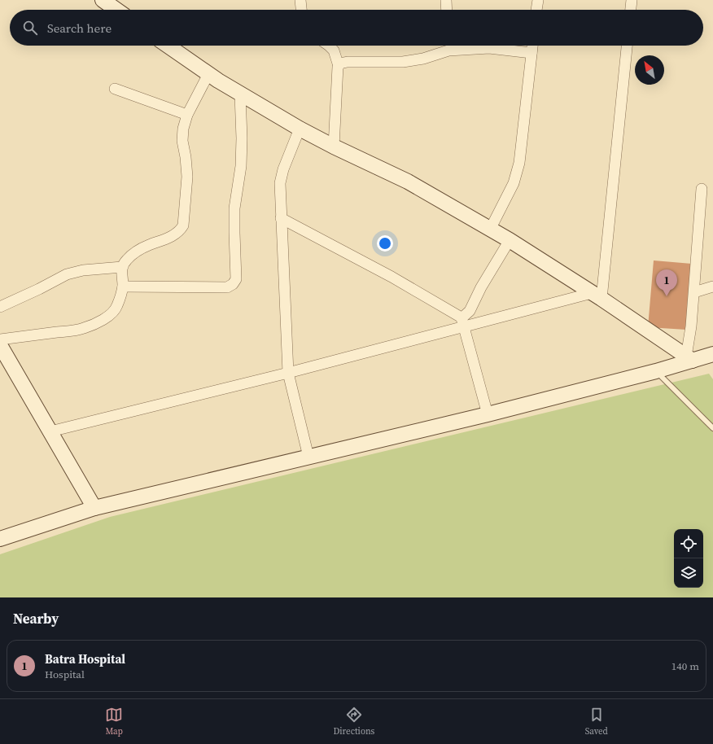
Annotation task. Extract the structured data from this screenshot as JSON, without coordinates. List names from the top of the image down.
{
  "north": "top left",
  "page": {
    "search": "Search here",
    "pins": "1",
    "heading": "Nearby",
    "list": [
      {
        "mark": "1",
        "name": "Batra Hospital",
        "note": "Hospital",
        "value": "140 m"
      }
    ],
    "nav": ["Map", "Directions", "Saved"]
  }
}
